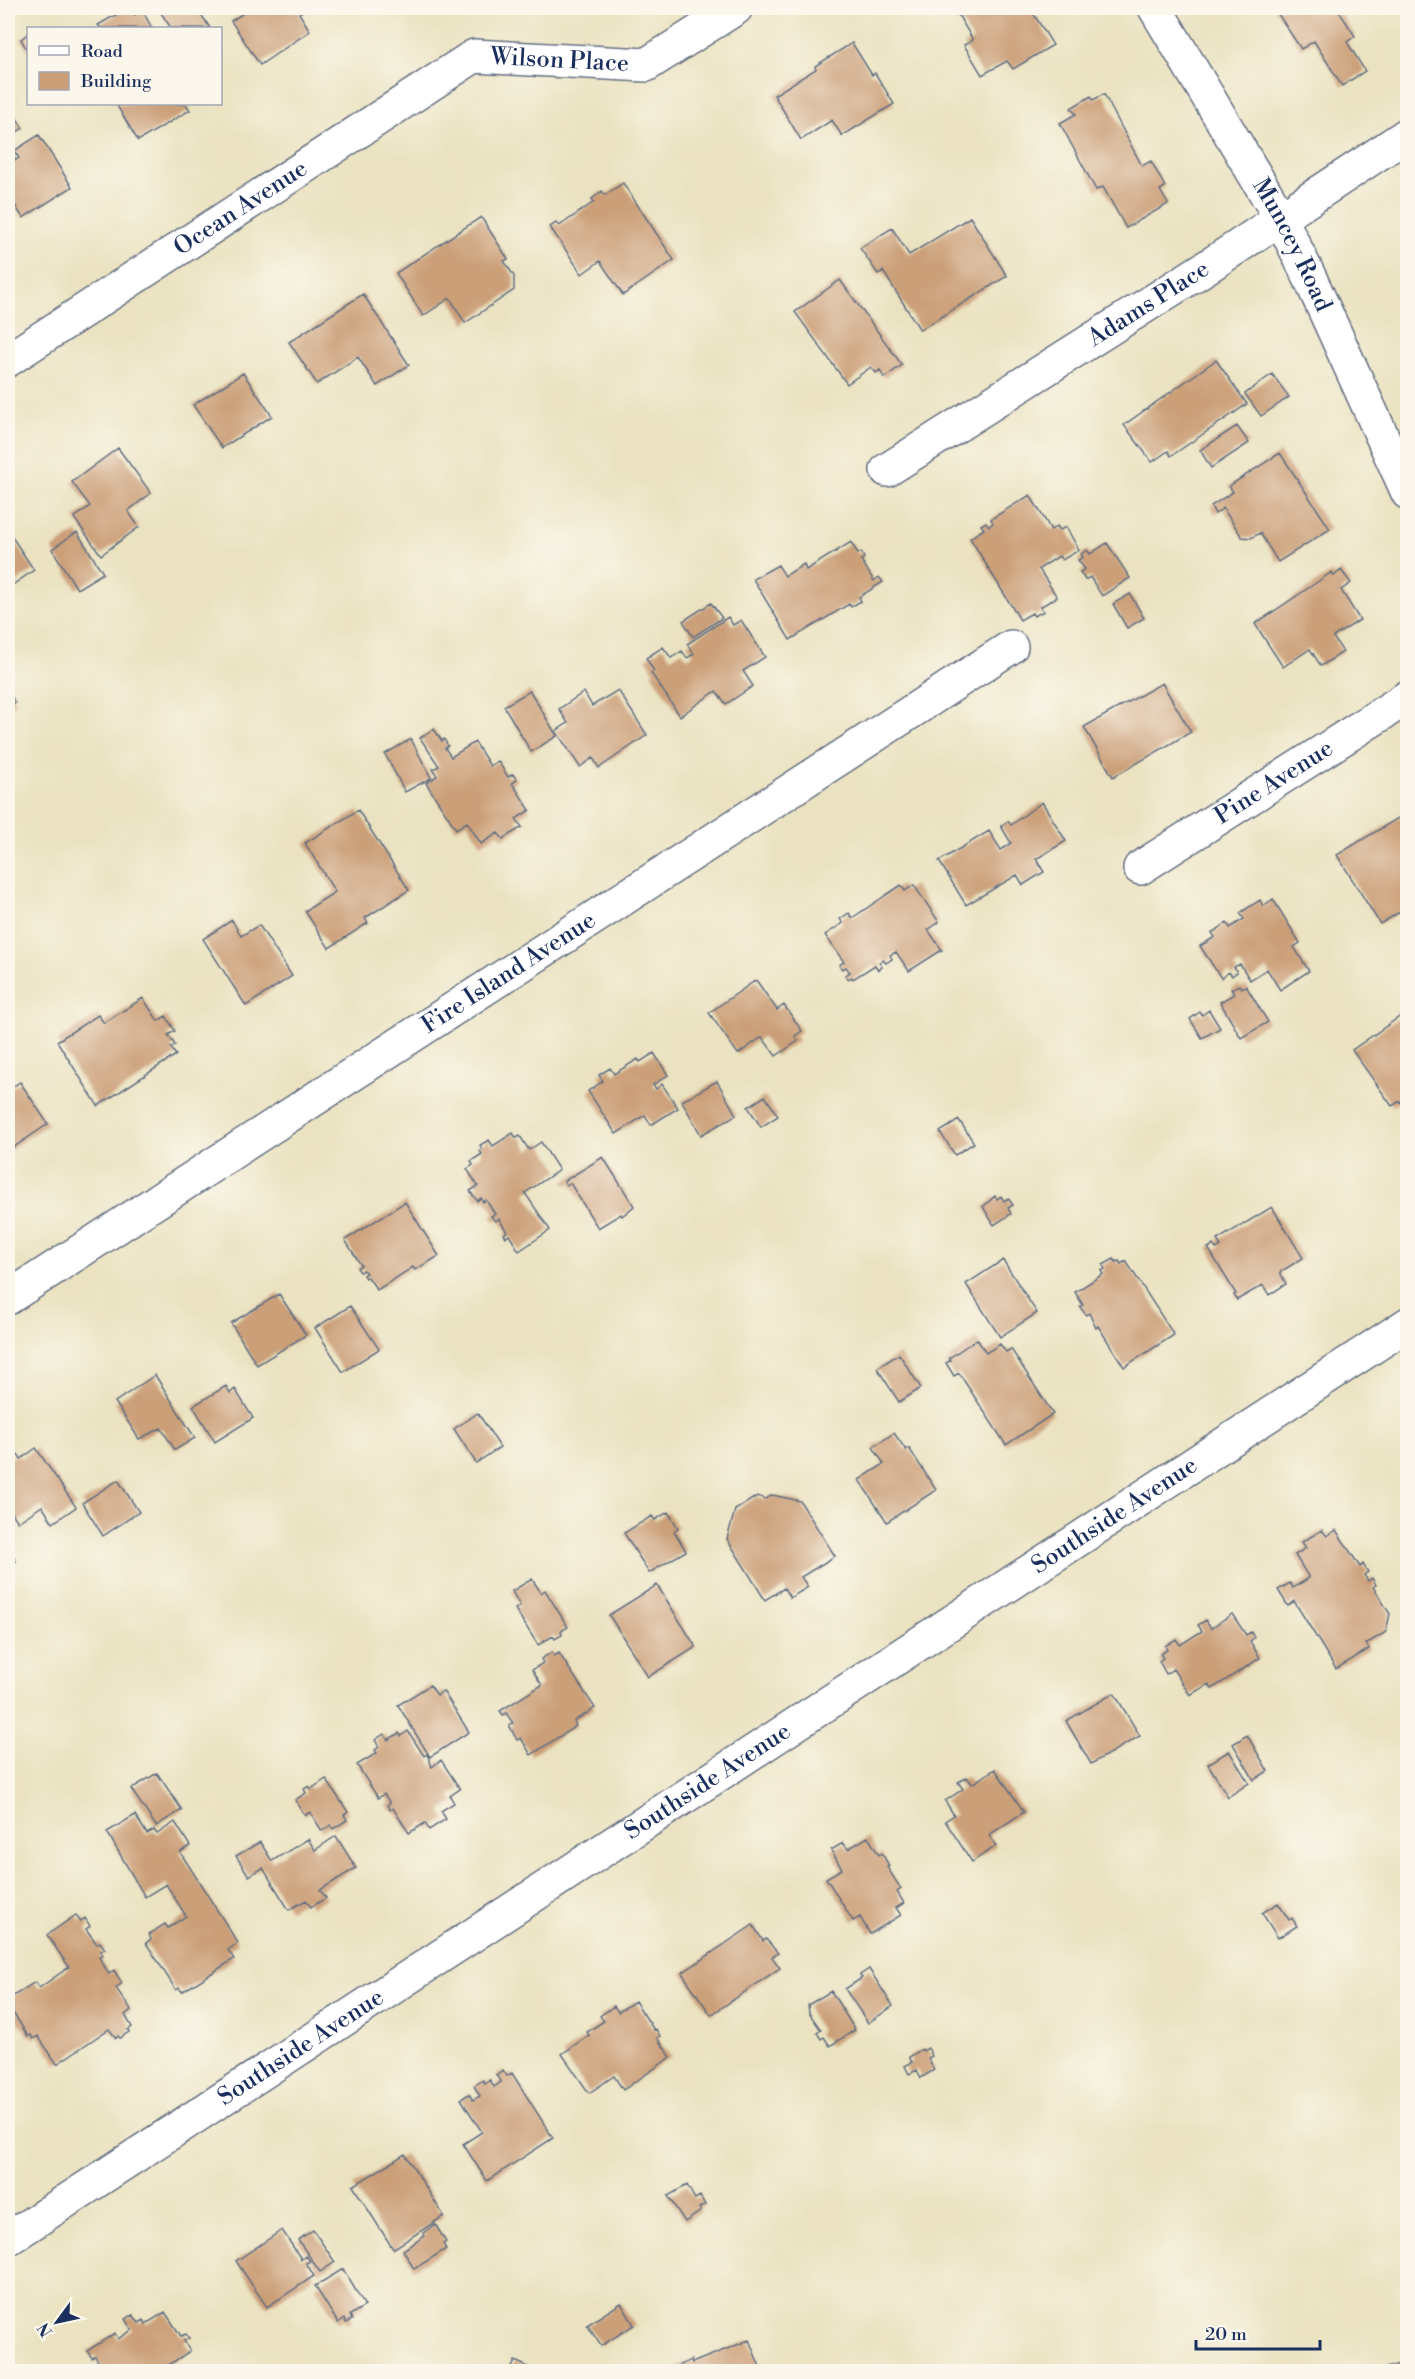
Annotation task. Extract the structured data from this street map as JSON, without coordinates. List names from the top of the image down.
{
  "streets": {
    "street": [
      "Wilson Place",
      "Ocean Avenue",
      "Muncey Road",
      "Adams Place",
      "Pine Avenue",
      "Fire Island Avenue",
      "Southside Avenue"
    ]
  },
  "crossings": [
    ["Wilson Place", "Ocean Avenue"],
    ["Muncey Road", "Adams Place"]
  ],
  "legend": ["Road", "Building"],
  "scale_bar": "20 m",
  "north": "bottom left"
}
